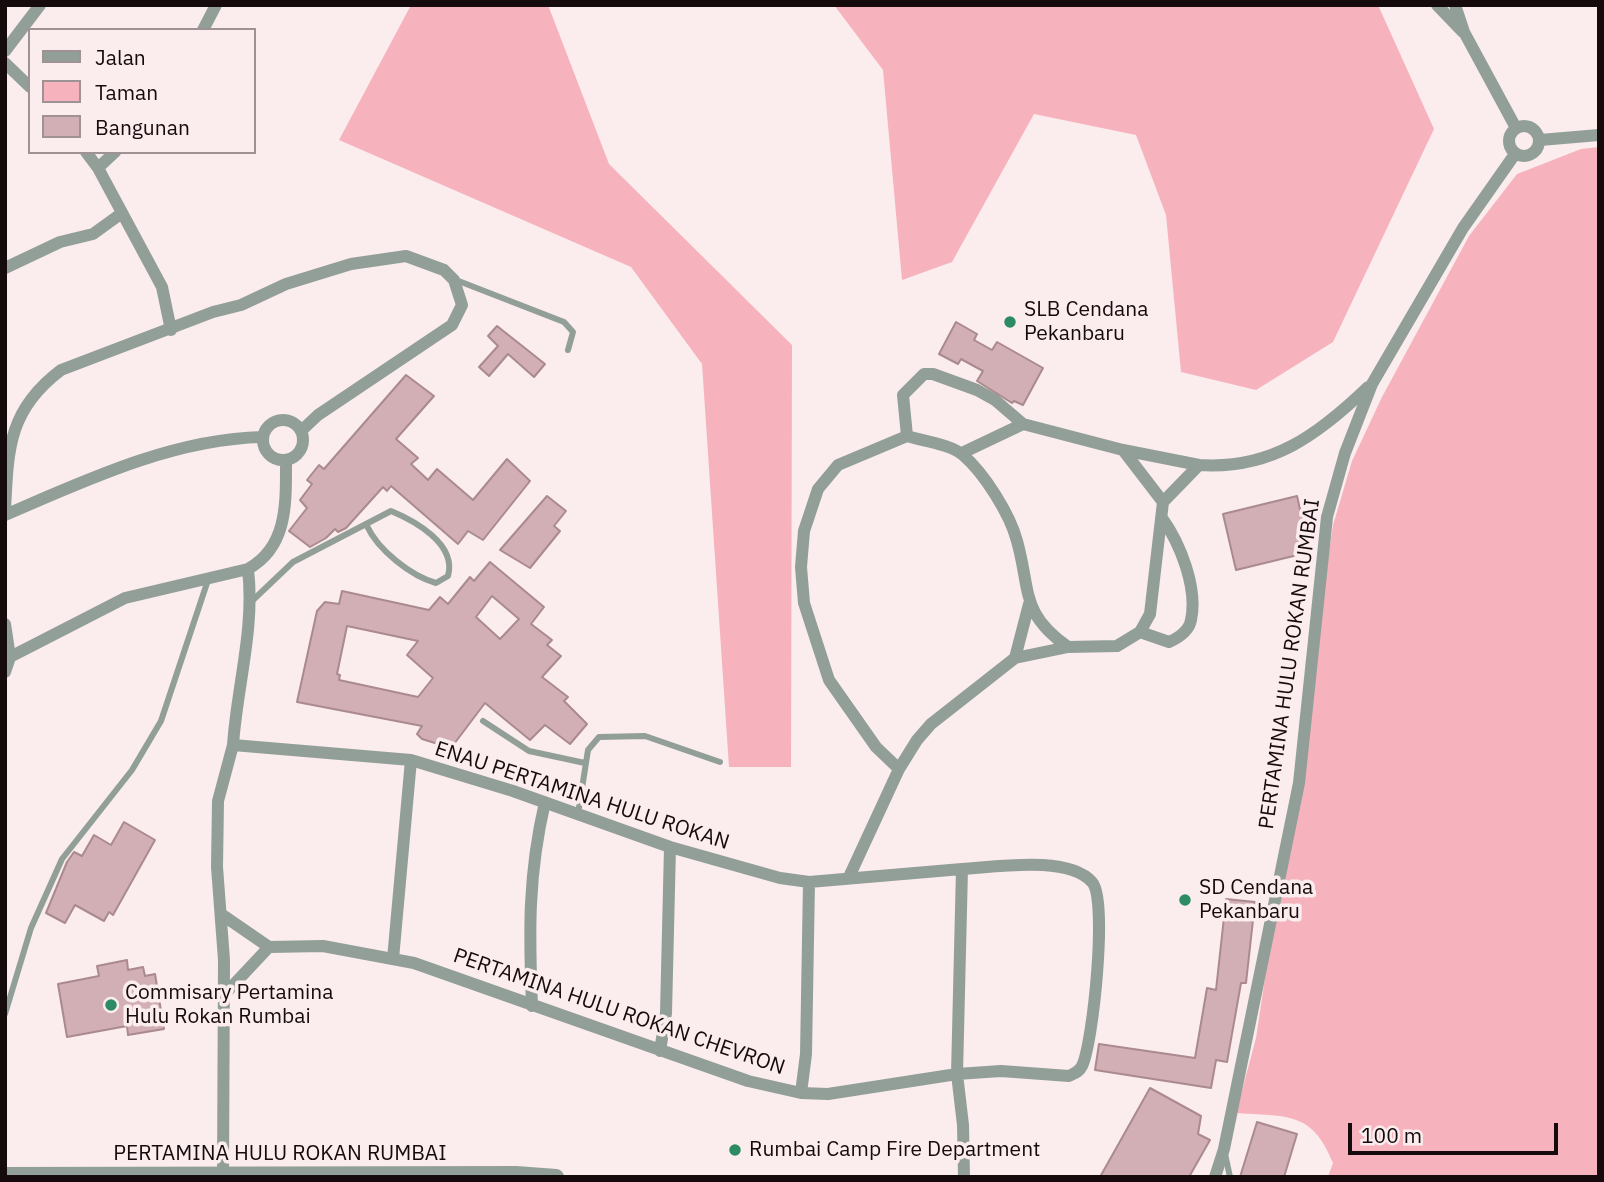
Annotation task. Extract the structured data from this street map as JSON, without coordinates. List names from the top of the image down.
{
  "streets": {
    "street": ["PERTAMINA HULU ROKAN RUMBAI", "ENAU PERTAMINA HULU ROKAN", "PERTAMINA HULU ROKAN CHEVRON"]
  },
  "crossings": [
    ["ENAU PERTAMINA HULU ROKAN", "PERTAMINA HULU ROKAN CHEVRON"]
  ],
  "places": [
    "SLB Cendana Pekanbaru",
    "SD Cendana Pekanbaru",
    "Commisary Pertamina Hulu Rokan Rumbai",
    "Rumbai Camp Fire Department"
  ],
  "legend": ["Jalan", "Taman", "Bangunan"],
  "scale_bar": "100 m"
}
